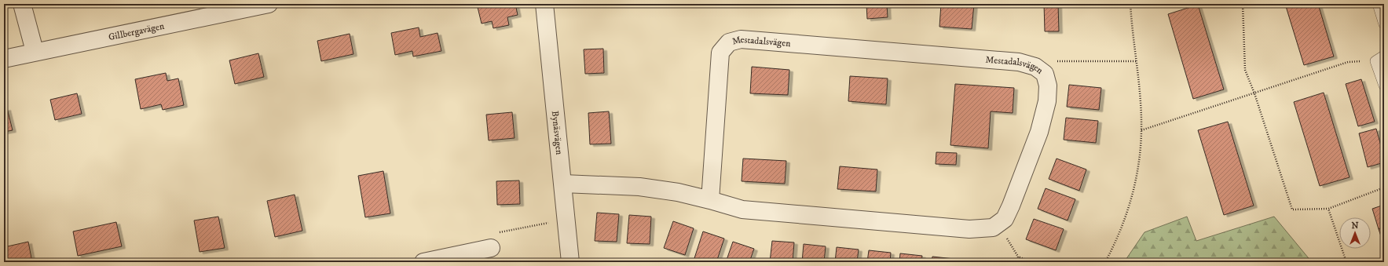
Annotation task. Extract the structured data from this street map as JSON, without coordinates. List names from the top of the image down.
{
  "streets": {
    "street": ["Gillbergavägen", "Mestadalsvägen", "Bynäsvägen"]
  },
  "crossings": [
    ["Mestadalsvägen", "Bynäsvägen"]
  ],
  "north": "top"
}
